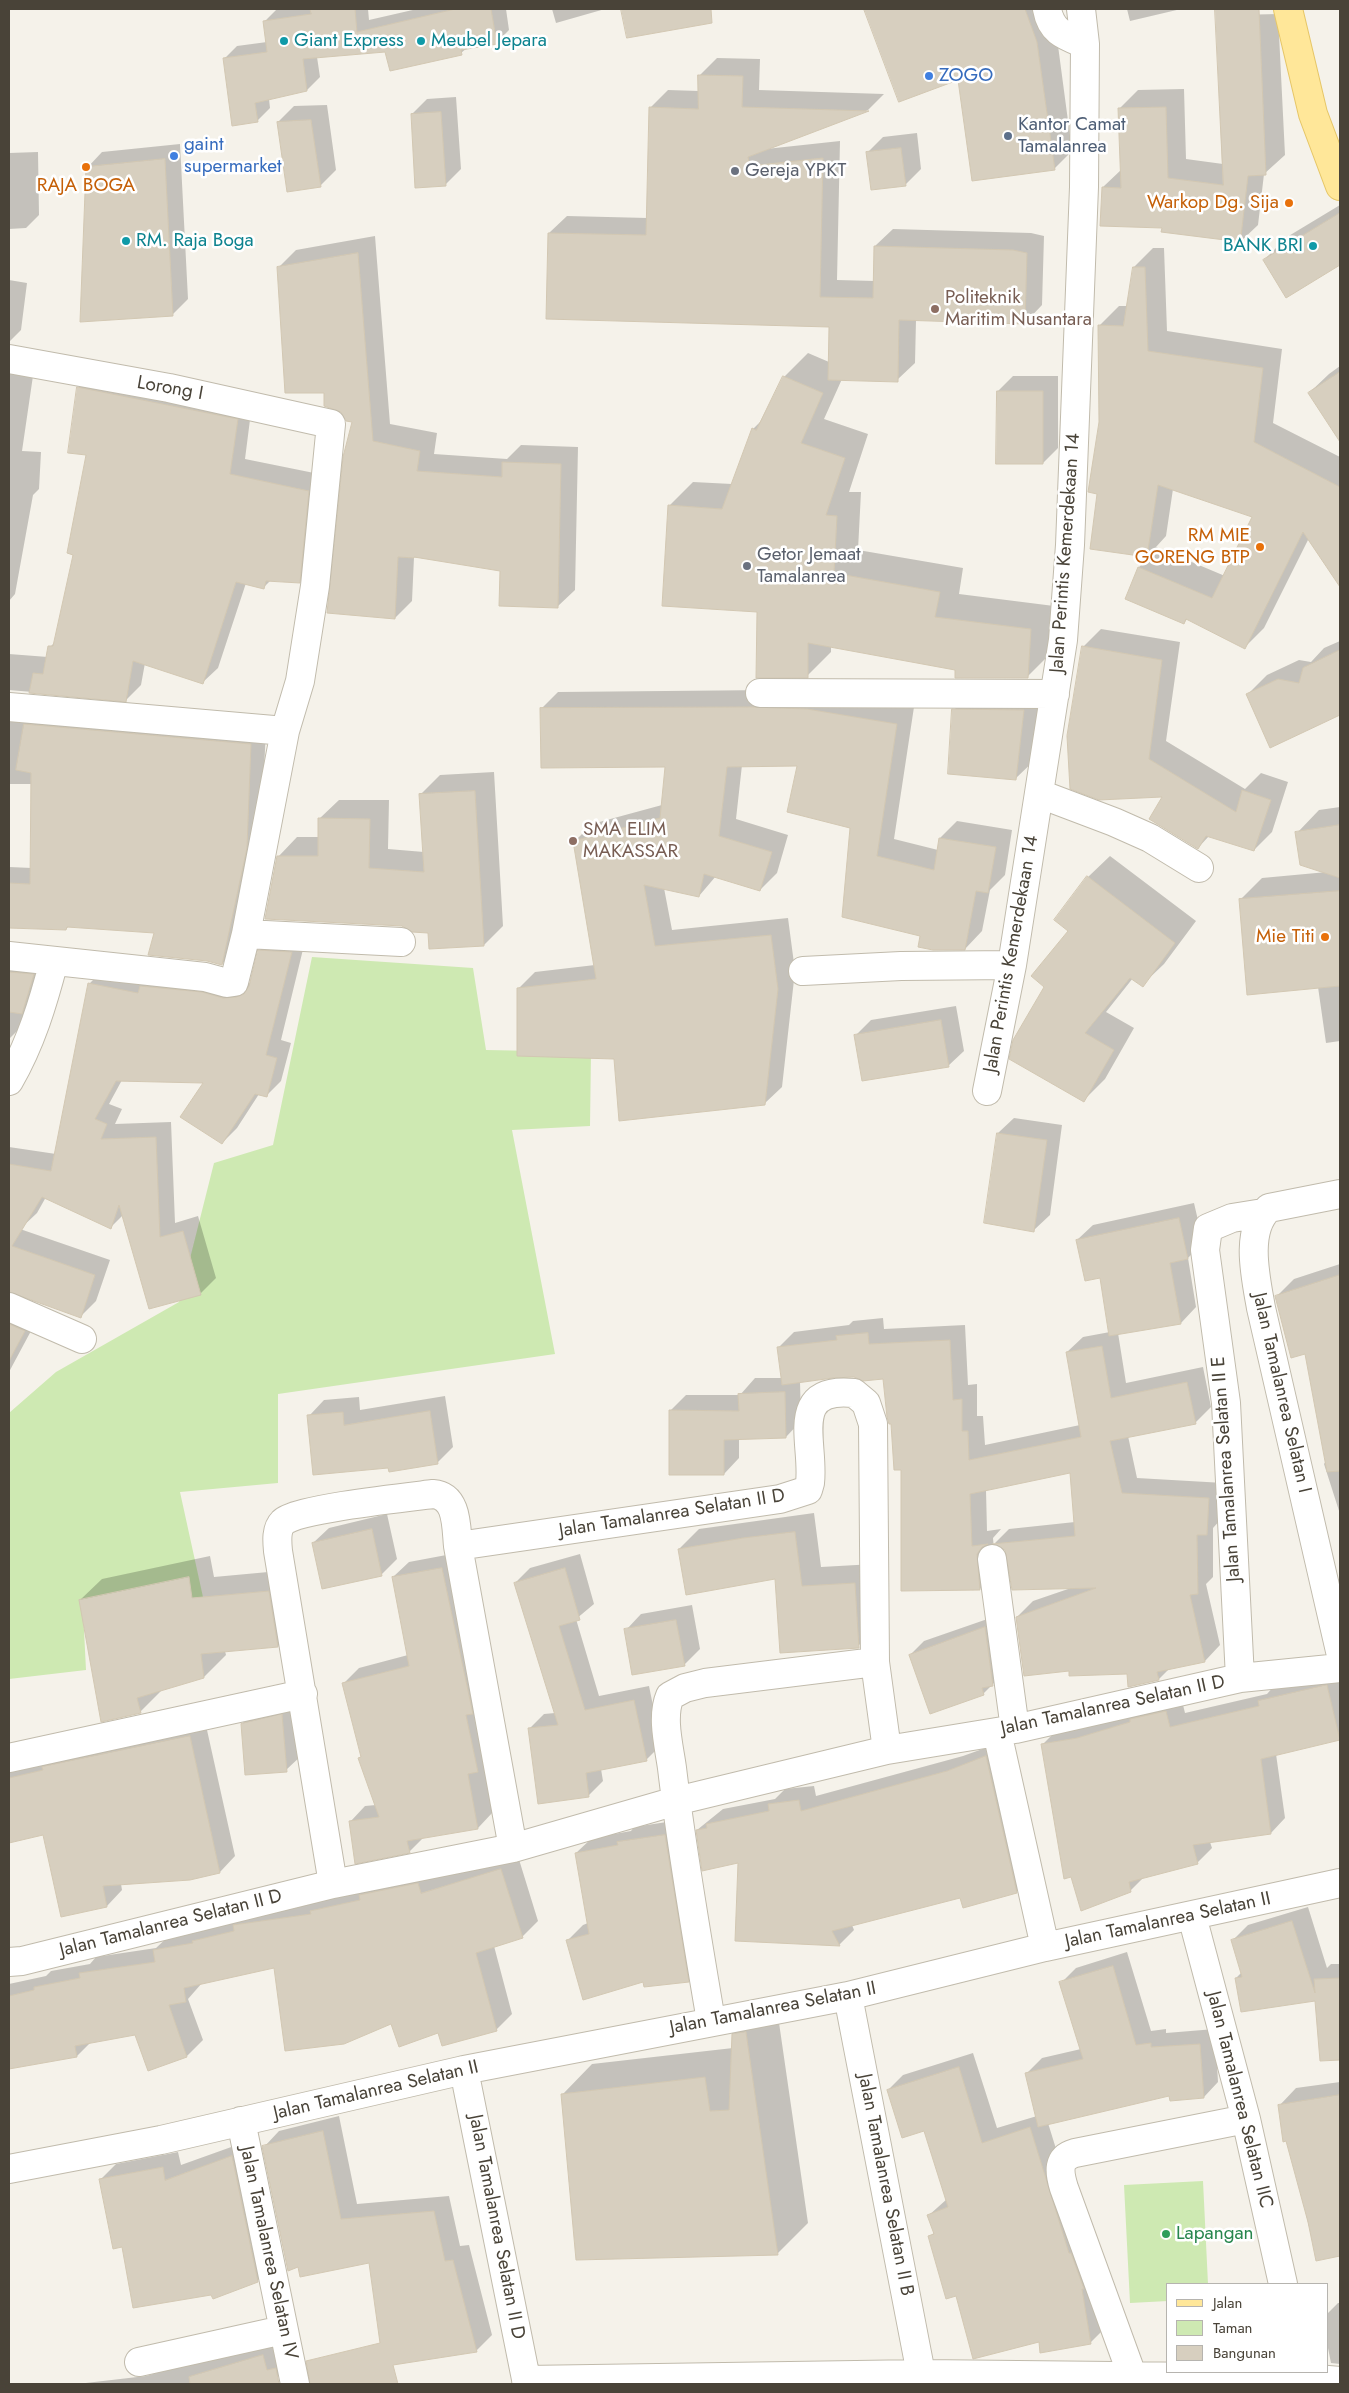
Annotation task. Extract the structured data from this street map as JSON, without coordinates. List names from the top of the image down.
{
  "streets": {
    "street": [
      "Lorong I",
      "Jalan Perintis Kemerdekaan 14",
      "Jalan Tamalanrea Selatan I",
      "Jalan Tamalanrea Selatan II E",
      "Jalan Tamalanrea Selatan II D",
      "Jalan Tamalanrea Selatan II",
      "Jalan Tamalanrea Selatan IIC",
      "Jalan Tamalanrea Selatan II B",
      "Jalan Tamalanrea Selatan IV"
    ]
  },
  "crossings": [
    ["Jalan Tamalanrea Selatan I", "Jalan Tamalanrea Selatan II E"],
    ["Jalan Tamalanrea Selatan II E", "Jalan Tamalanrea Selatan II D"],
    ["Jalan Tamalanrea Selatan II D", "Jalan Tamalanrea Selatan II"],
    ["Jalan Tamalanrea Selatan II", "Jalan Tamalanrea Selatan IIC"],
    ["Jalan Tamalanrea Selatan II", "Jalan Tamalanrea Selatan II B"],
    ["Jalan Tamalanrea Selatan II", "Jalan Tamalanrea Selatan IV"]
  ],
  "places": [
    "Giant Express",
    "Meubel Jepara",
    "ZOGO",
    "Kantor Camat Tamalanrea",
    "gaint supermarket",
    "RAJA BOGA",
    "Gereja YPKT",
    "Warkop Dg. Sija",
    "RM. Raja Boga",
    "BANK BRI",
    "Politeknik Maritim Nusantara",
    "RM MIE GORENG BTP",
    "Getor Jemaat Tamalanrea",
    "SMA ELIM MAKASSAR",
    "Mie Titi",
    "Lapangan"
  ],
  "legend": ["Jalan", "Taman", "Bangunan"]
}
